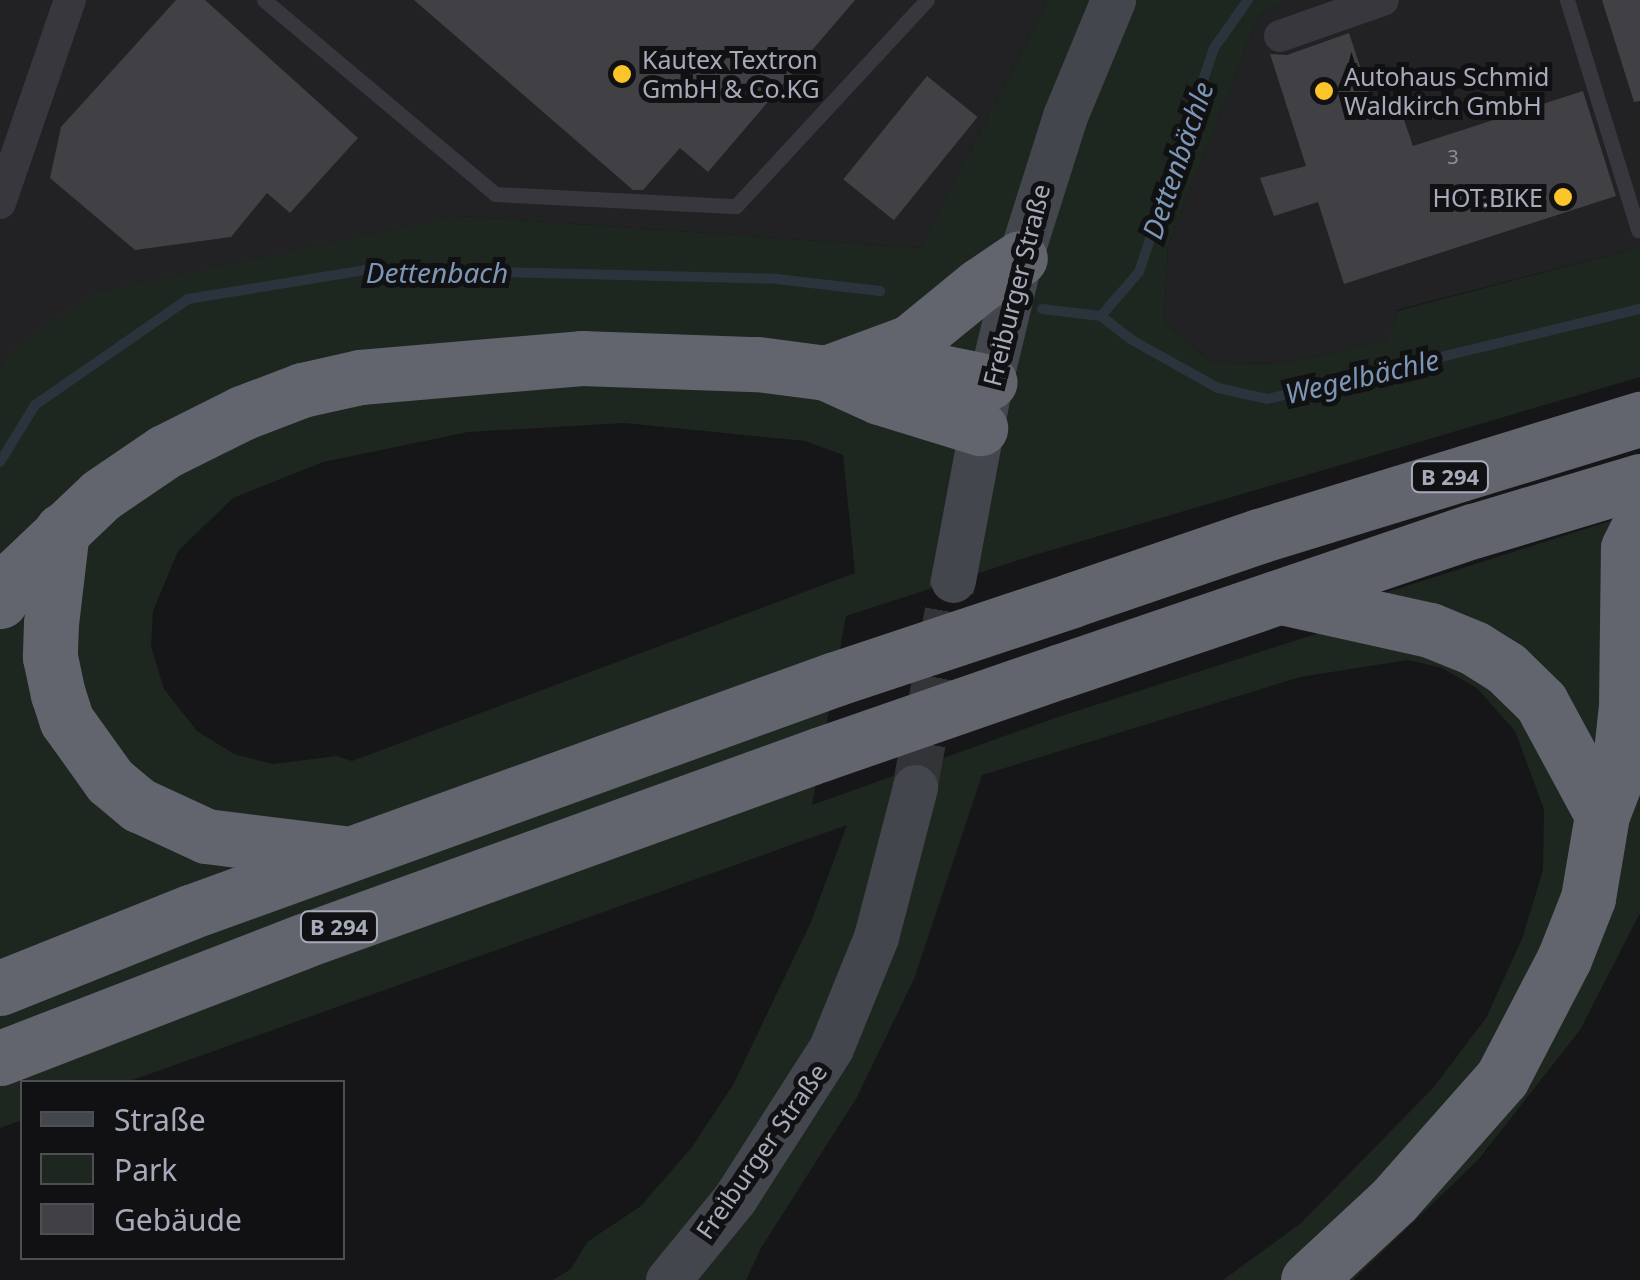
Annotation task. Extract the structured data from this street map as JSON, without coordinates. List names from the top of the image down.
{
  "streets": {
    "highway": ["B 294"],
    "main road": ["Freiburger Straße"]
  },
  "water": ["Dettenbächle", "Dettenbach", "Wegelbächle"],
  "places": ["Kautex Textron GmbH & Co.KG", "Autohaus Schmid Waldkirch GmbH", "HOT.BIKE"],
  "house_numbers": ["3"],
  "legend": ["Straße", "Park", "Gebäude"]
}
